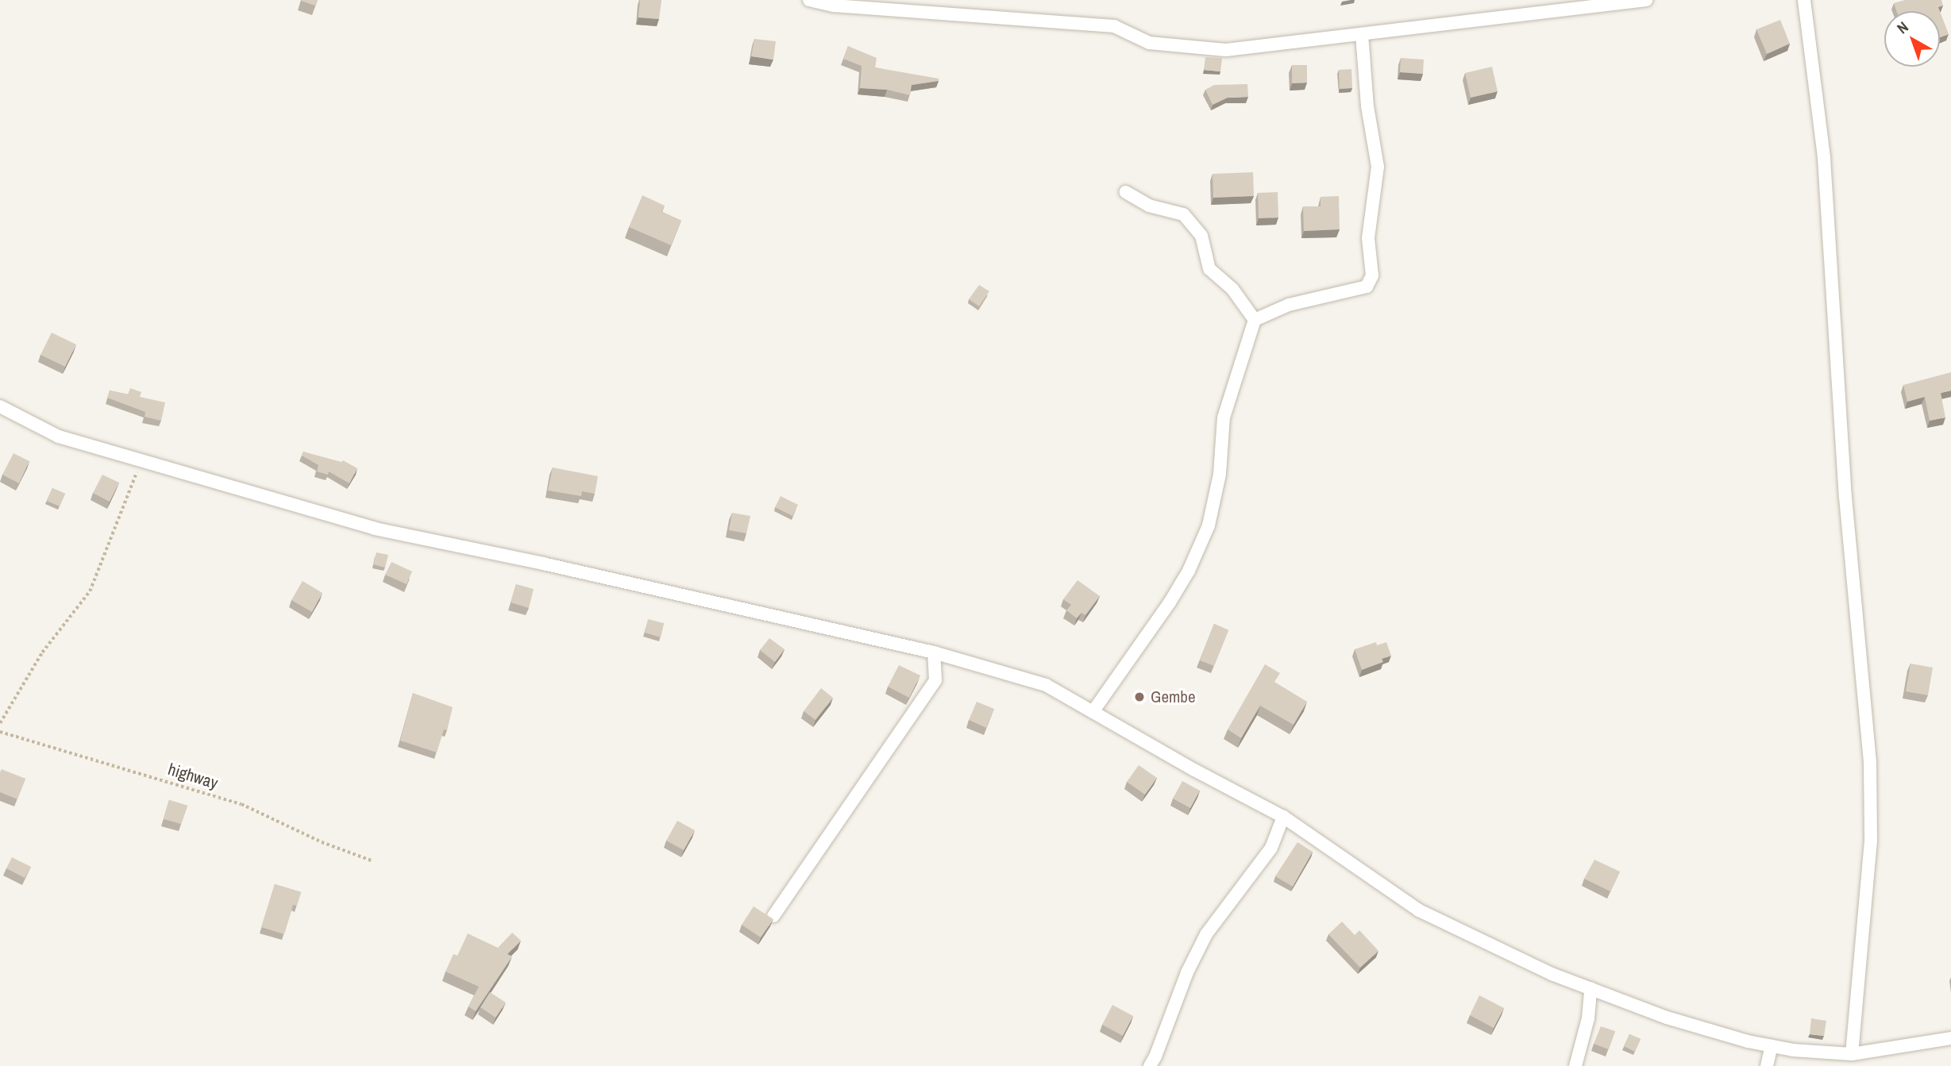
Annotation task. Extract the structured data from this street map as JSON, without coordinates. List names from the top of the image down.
{
  "streets": {
    "path": ["highway"]
  },
  "places": ["Gembe"],
  "north": "top left"
}
